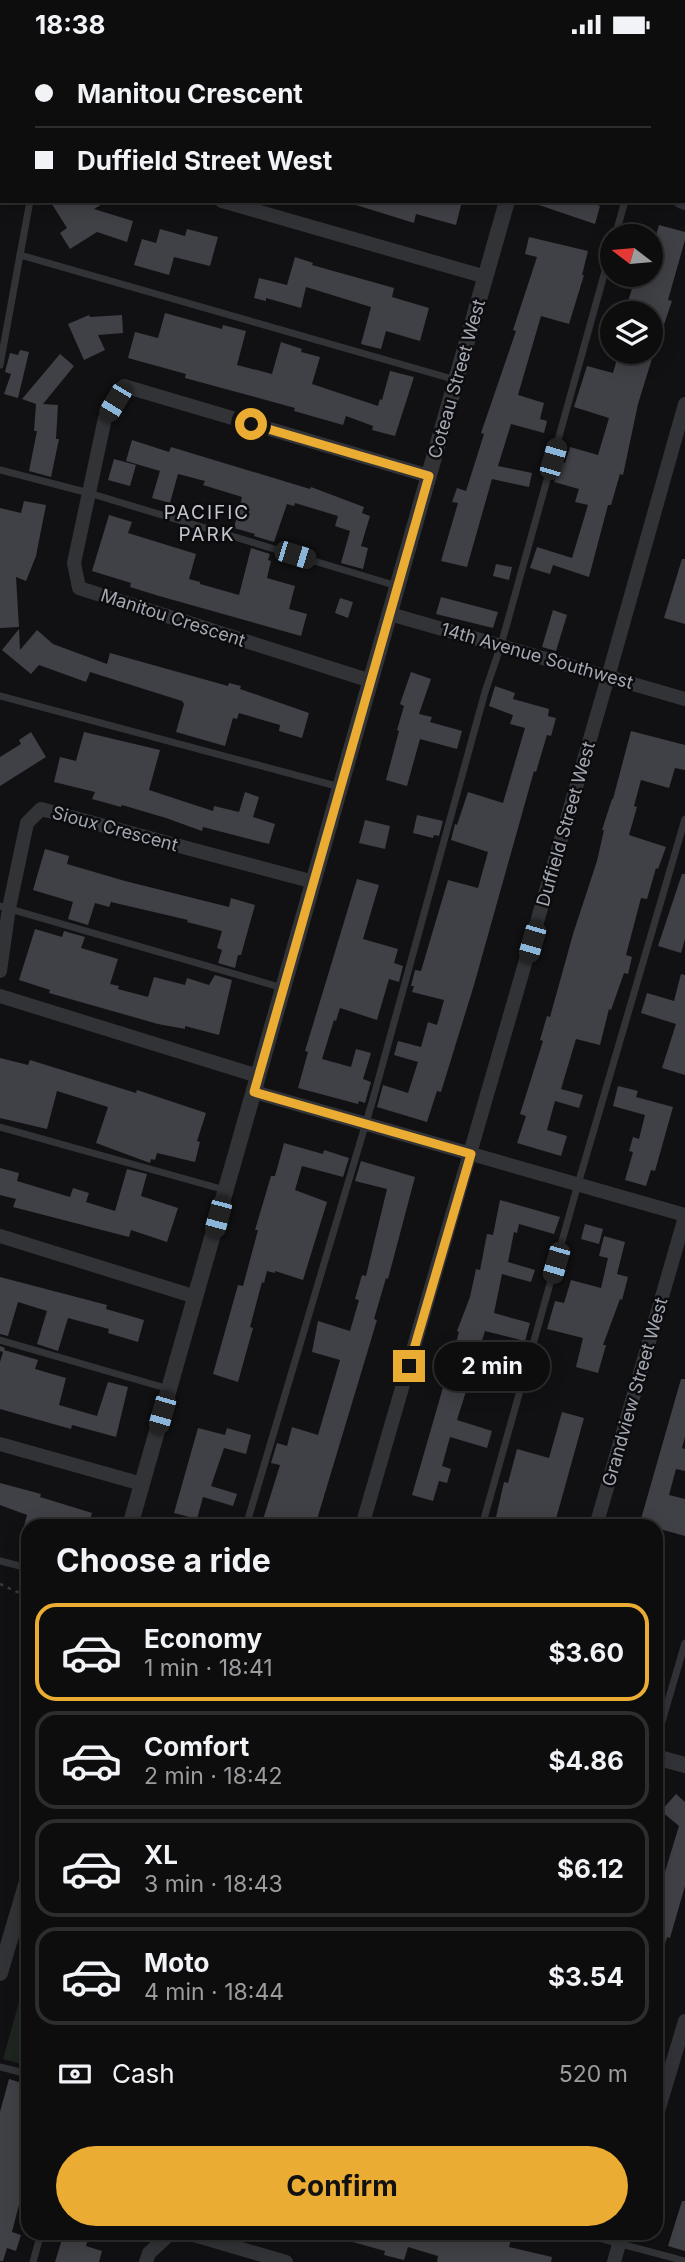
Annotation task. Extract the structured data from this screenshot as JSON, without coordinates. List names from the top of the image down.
{
  "streets": {
    "street": [
      "Coteau Street West",
      "Manitou Crescent",
      "14th Avenue Southwest",
      "Duffield Street West",
      "Sioux Crescent",
      "Grandview Street West"
    ]
  },
  "crossings": [
    ["Coteau Street West", "Manitou Crescent"],
    ["Coteau Street West", "14th Avenue Southwest"],
    ["Coteau Street West", "Sioux Crescent"],
    ["14th Avenue Southwest", "Duffield Street West"]
  ],
  "districts": ["PACIFIC PARK"],
  "north": "left",
  "page": {
    "status": "18:38",
    "banner": ["Manitou Crescent", "Duffield Street West"],
    "bubble": "2 min",
    "heading": "Choose a ride",
    "list": [
      {
        "name": "Economy",
        "note": "1 min · 18:41",
        "value": "$3.60"
      },
      {
        "name": "Comfort",
        "note": "2 min · 18:42",
        "value": "$4.86"
      },
      {
        "name": "XL",
        "note": "3 min · 18:43",
        "value": "$6.12"
      },
      {
        "name": "Moto",
        "note": "4 min · 18:44",
        "value": "$3.54"
      }
    ],
    "pay": ["Cash", "520 m"],
    "buttons": "Confirm"
  }
}
